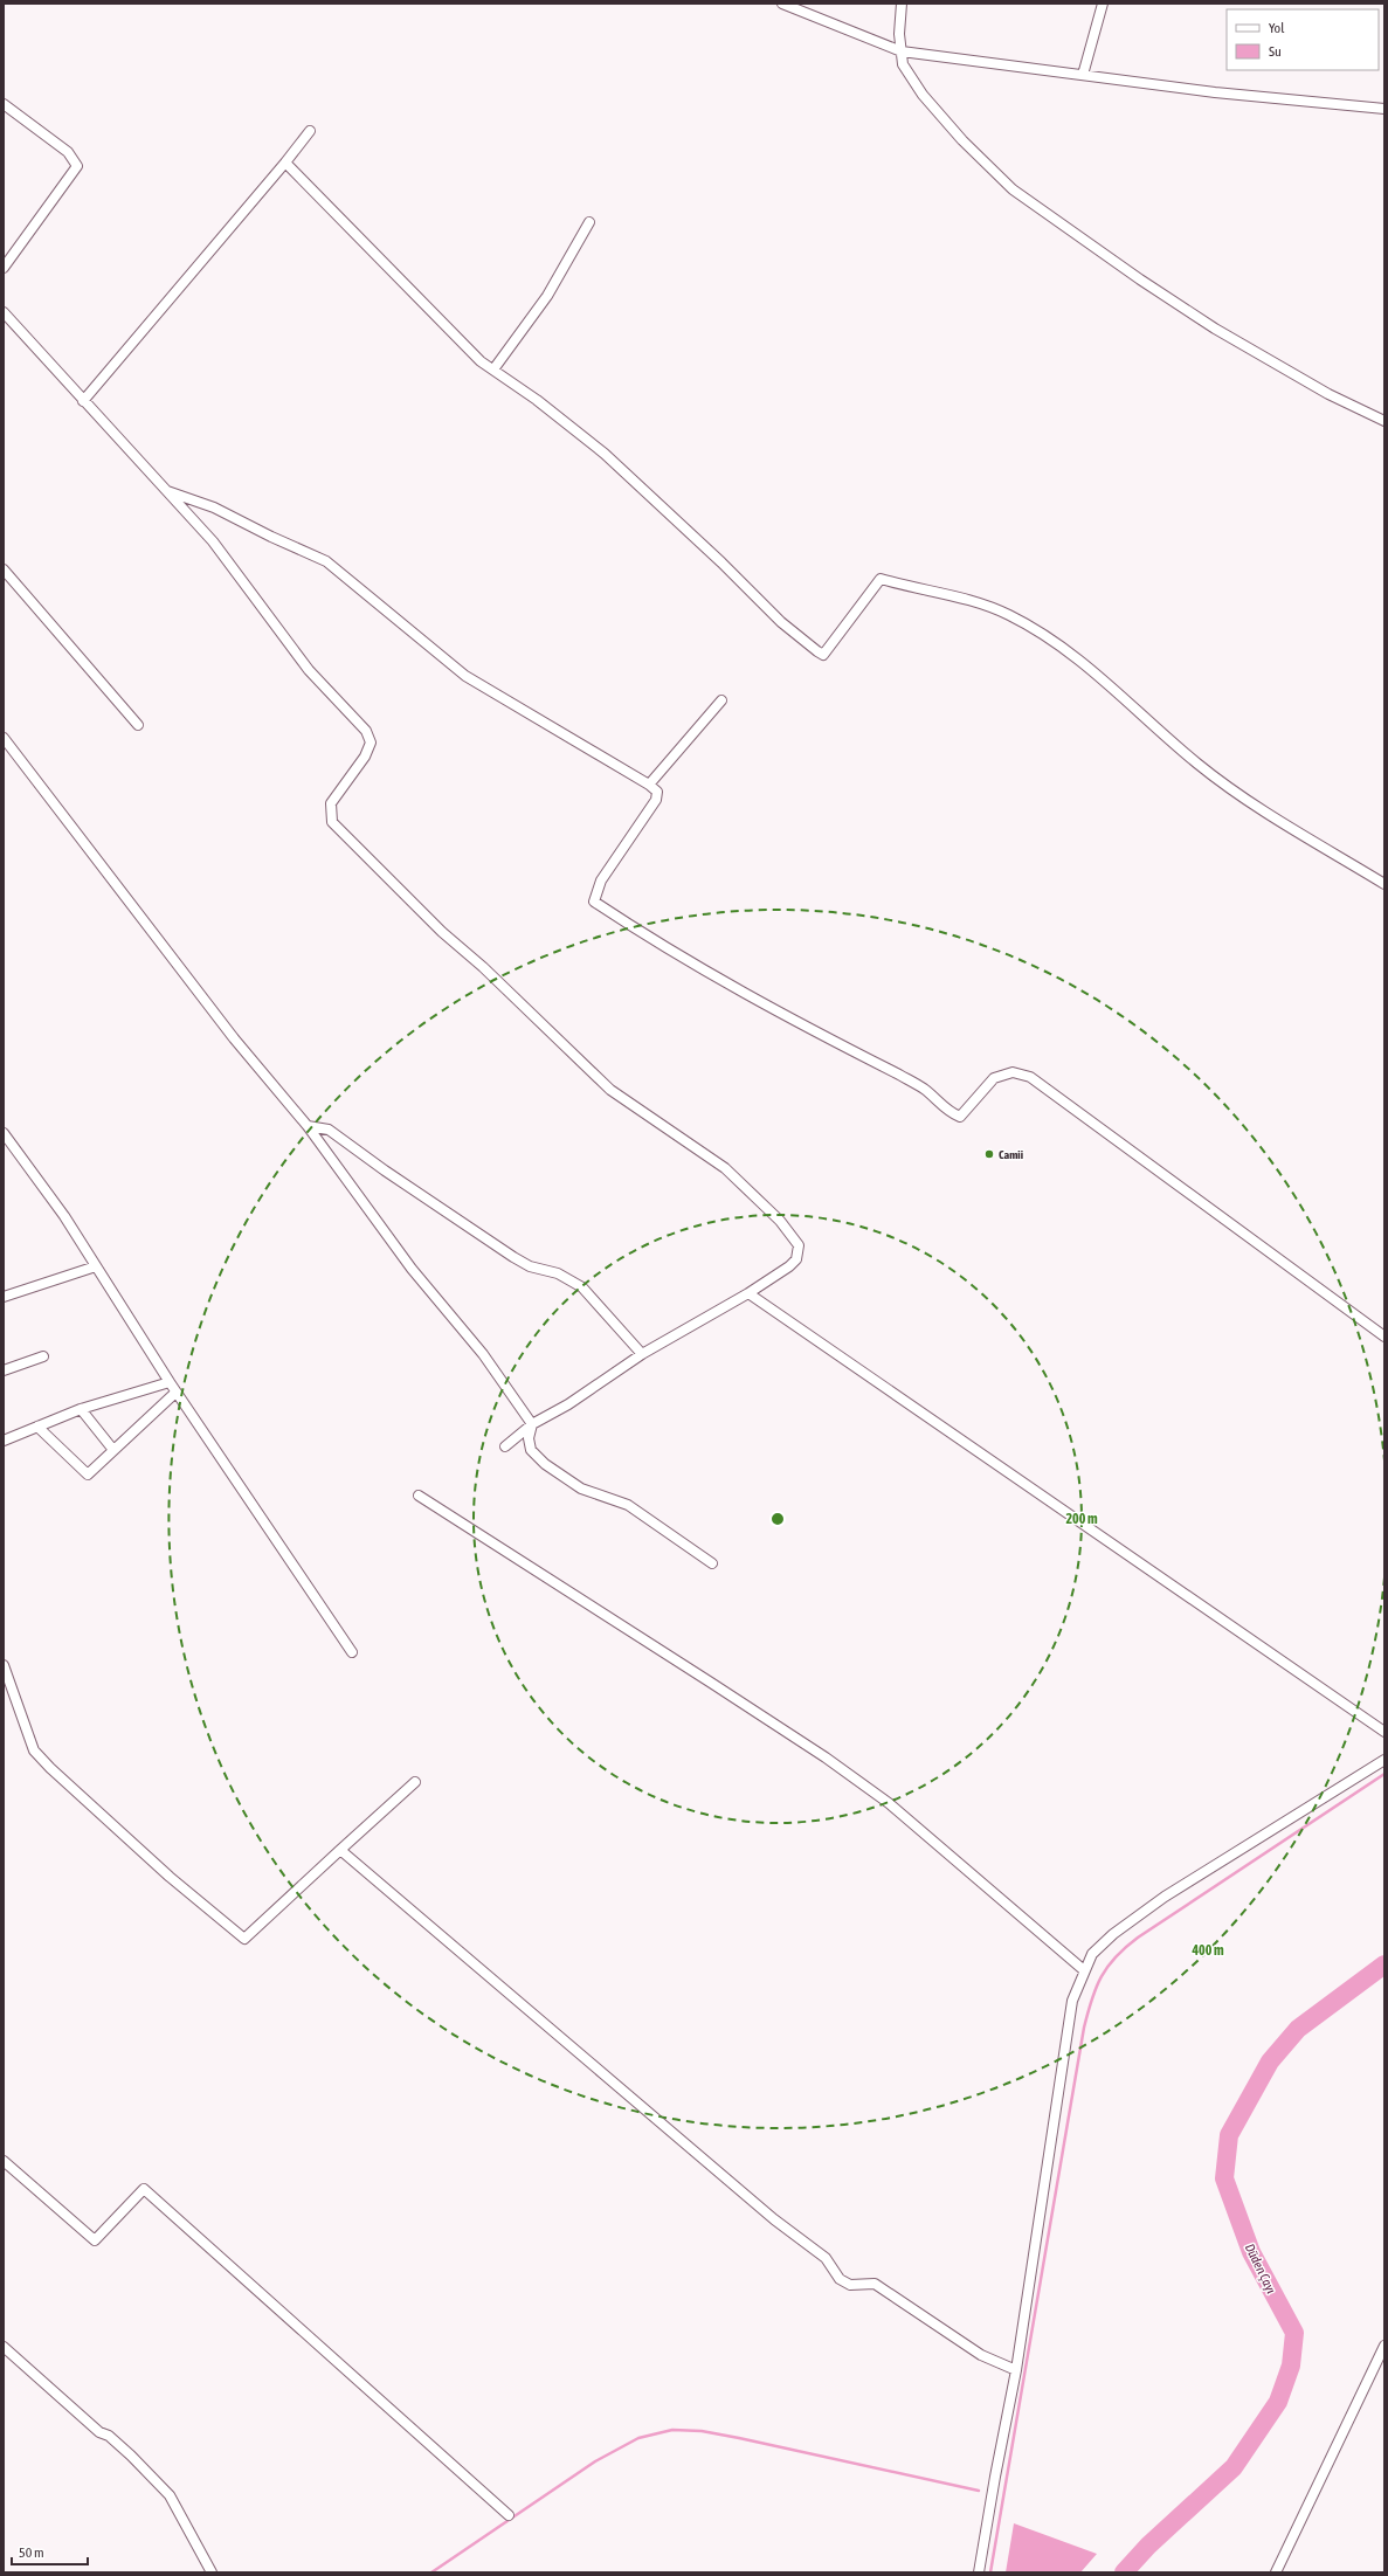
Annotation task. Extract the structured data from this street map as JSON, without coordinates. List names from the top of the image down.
{
  "water": ["Düden Çayı"],
  "places": ["Camii"],
  "legend": ["Yol", "Su"],
  "scale_bar": "50 m",
  "rings": ["200 m", "400 m"]
}
